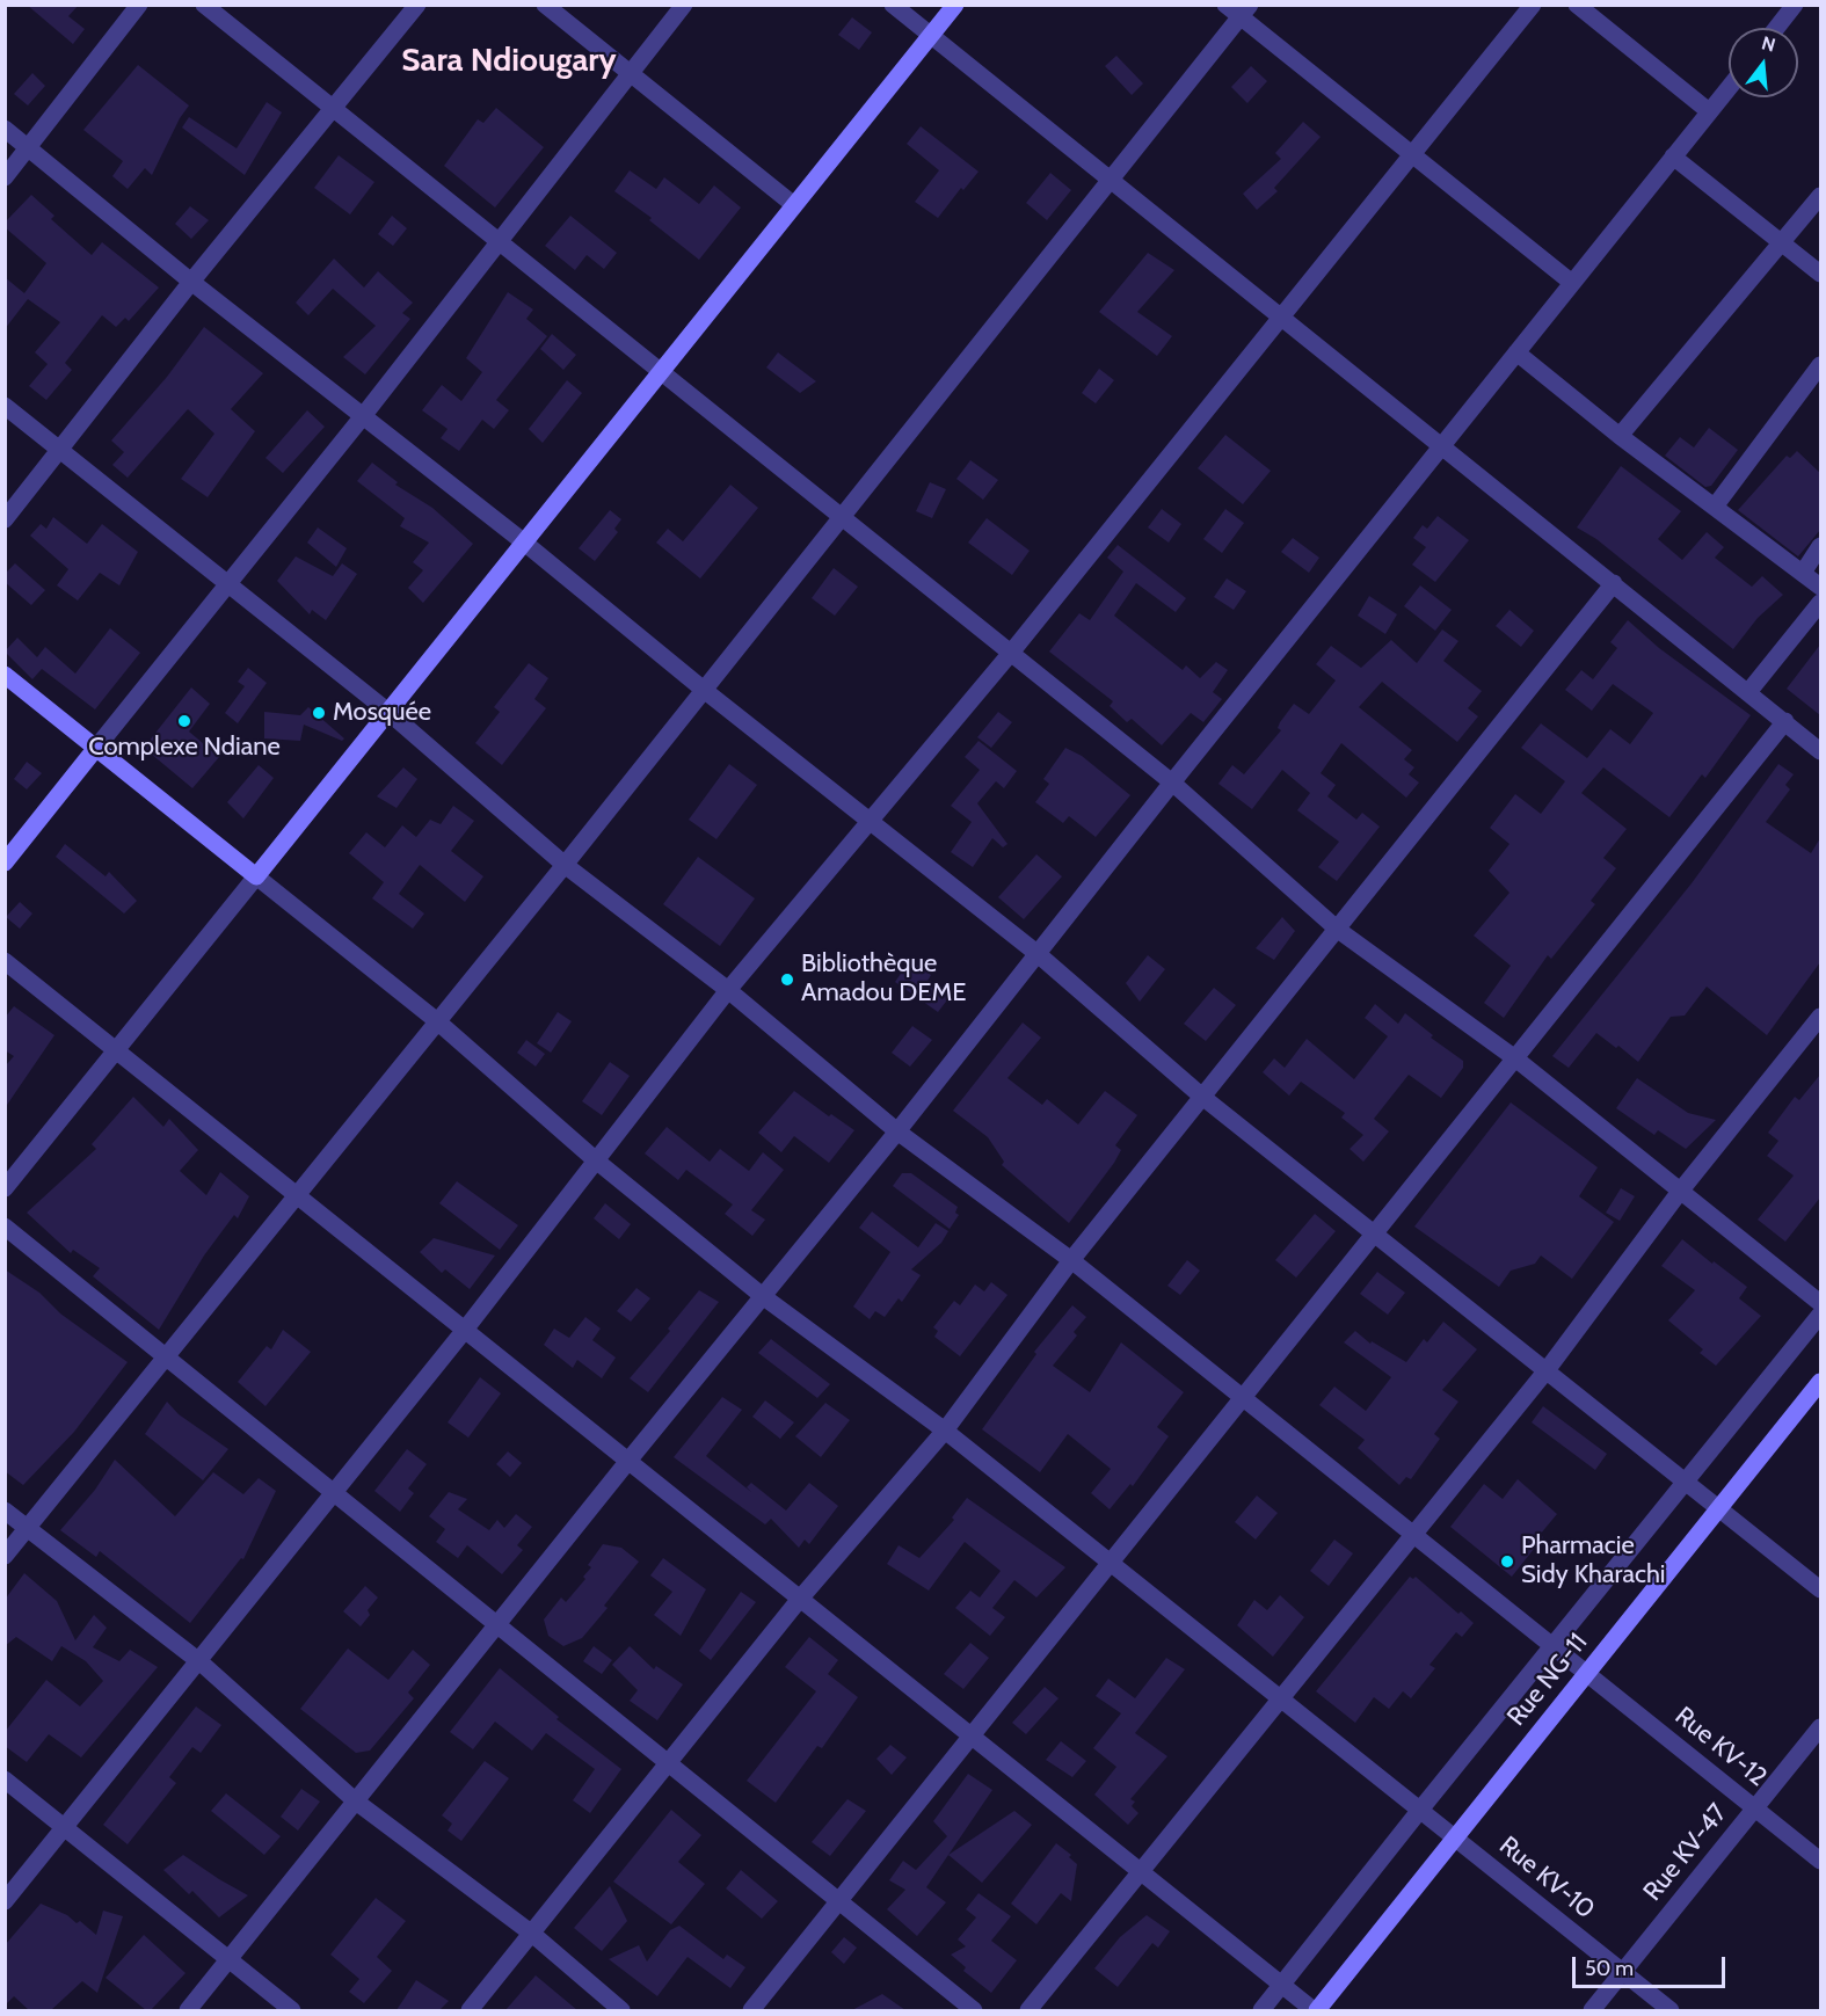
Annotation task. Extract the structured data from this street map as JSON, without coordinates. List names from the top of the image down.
{
  "streets": {
    "street": [
      "Rue NG-11",
      "Rue KV-12",
      "Rue KV-47",
      "Rue KV-10"
    ]
  },
  "crossings": [
    ["Rue NG-11", "Rue KV-12"],
    ["Rue NG-11", "Rue KV-10"],
    ["Rue KV-12", "Rue KV-47"],
    ["Rue KV-47", "Rue KV-10"]
  ],
  "districts": ["Sara Ndiougary"],
  "places": [
    "Mosquée",
    "Complexe Ndiane",
    "Bibliothèque Amadou DEME",
    "Pharmacie Sidy Kharachi"
  ],
  "scale_bar": "50 m",
  "north": "top"
}
